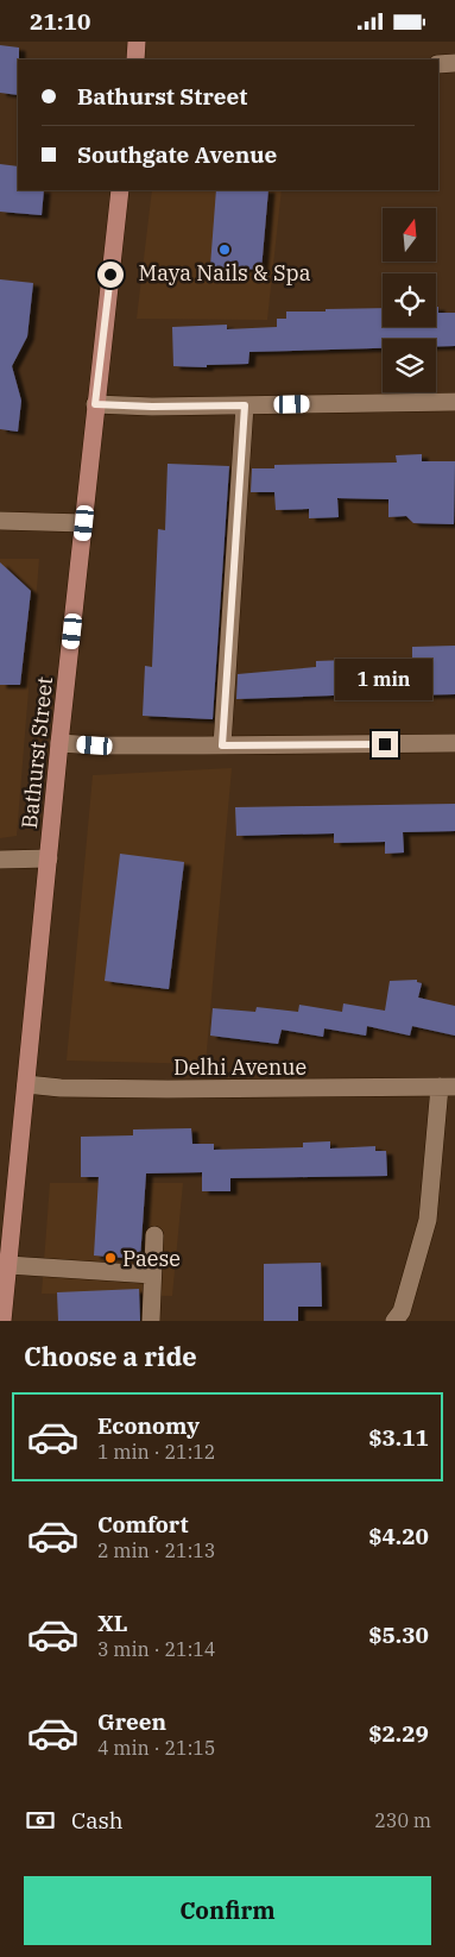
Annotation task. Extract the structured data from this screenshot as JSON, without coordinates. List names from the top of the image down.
{
  "streets": {
    "main road": ["Bathurst Street"],
    "street": ["Delhi Avenue"]
  },
  "crossings": [
    ["Bathurst Street", "Delhi Avenue"]
  ],
  "places": ["Maya Nails & Spa", "Paese"],
  "north": "top",
  "page": {
    "status": "21:10",
    "banner": ["Bathurst Street", "Southgate Avenue"],
    "bubble": "1 min",
    "heading": "Choose a ride",
    "list": [
      {
        "name": "Economy",
        "note": "1 min · 21:12",
        "value": "$3.11"
      },
      {
        "name": "Comfort",
        "note": "2 min · 21:13",
        "value": "$4.20"
      },
      {
        "name": "XL",
        "note": "3 min · 21:14",
        "value": "$5.30"
      },
      {
        "name": "Green",
        "note": "4 min · 21:15",
        "value": "$2.29"
      }
    ],
    "pay": ["Cash", "230 m"],
    "buttons": "Confirm"
  }
}
